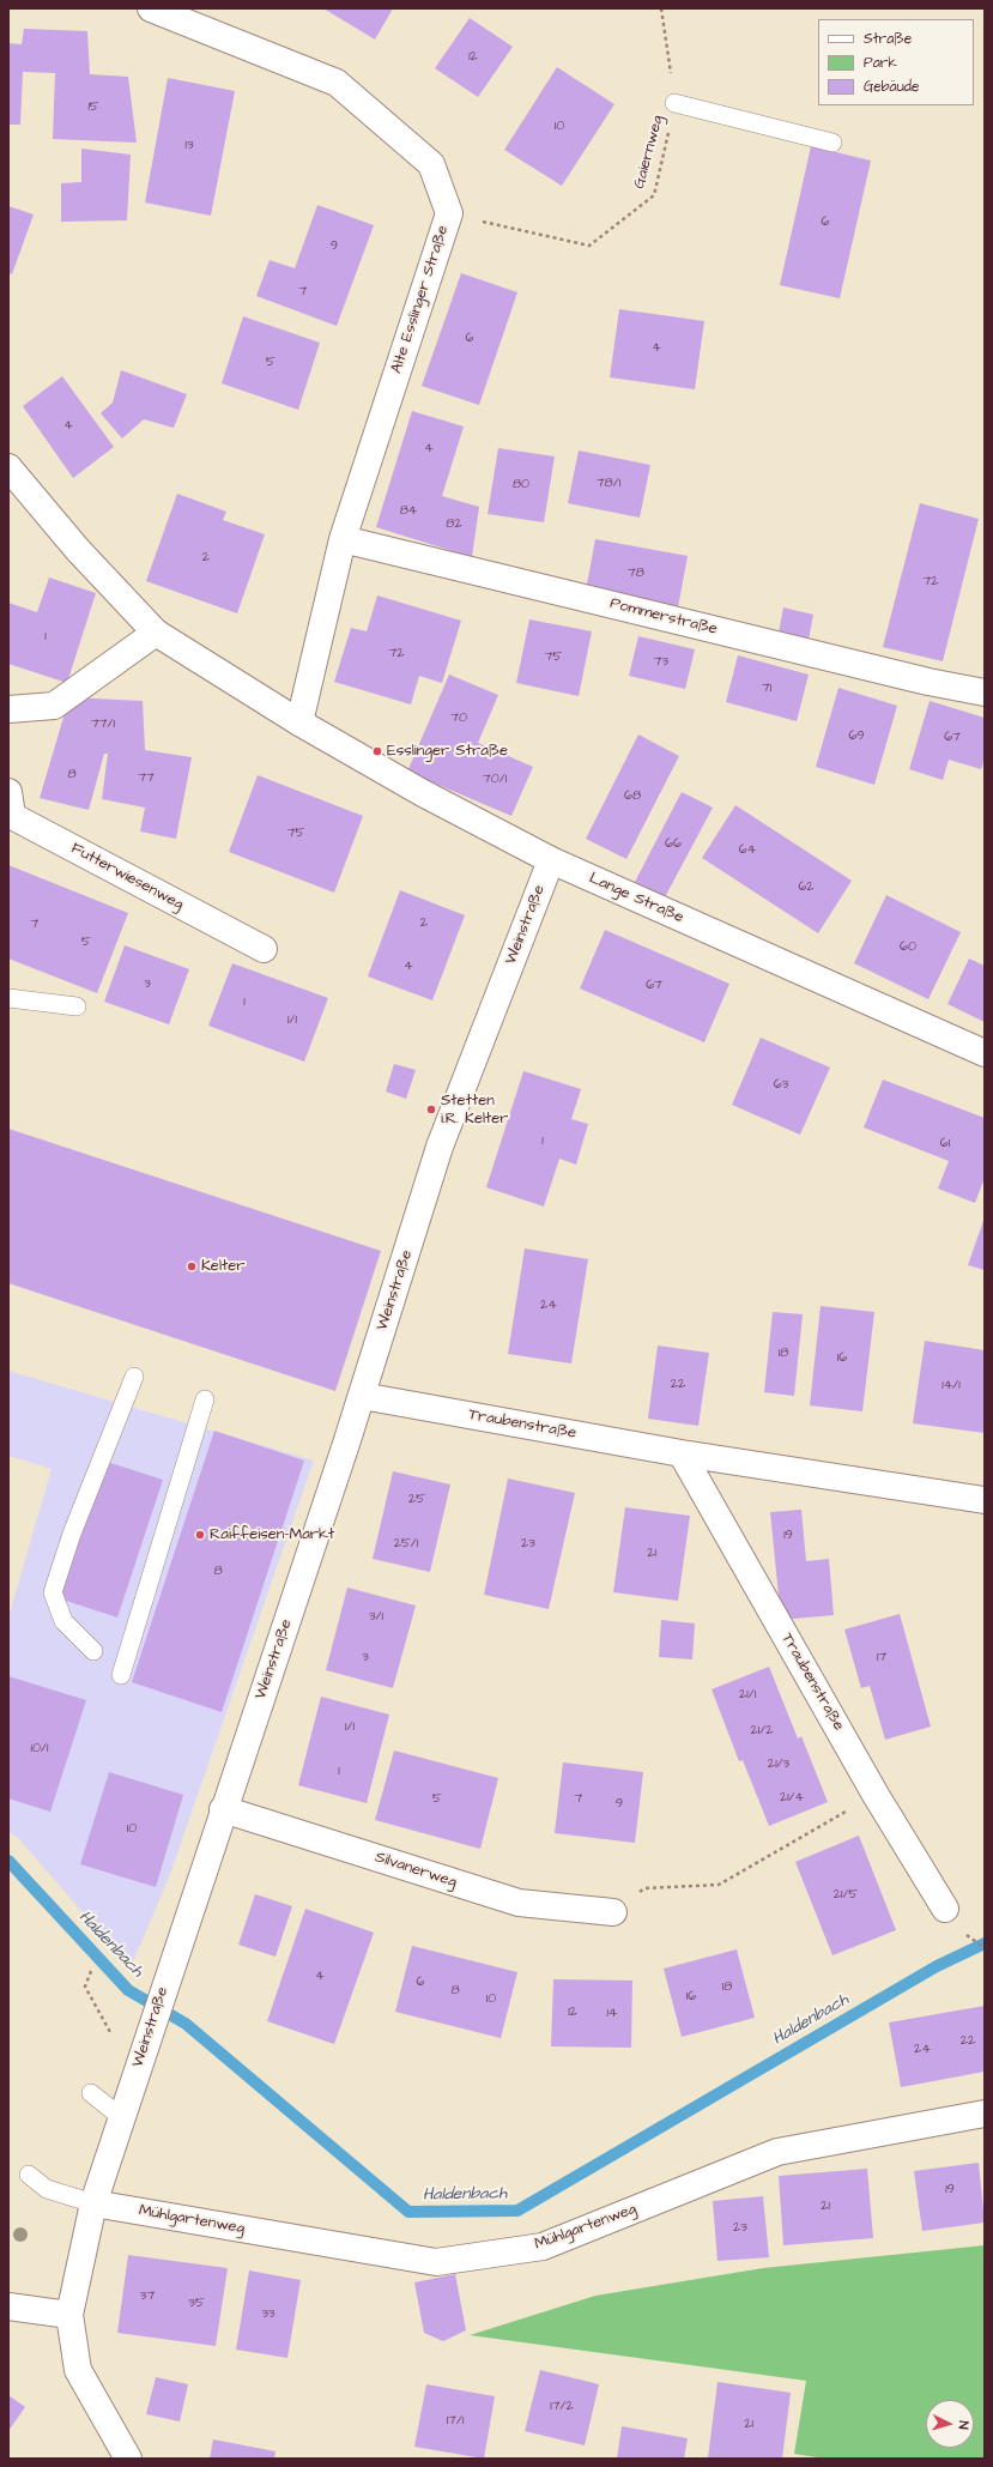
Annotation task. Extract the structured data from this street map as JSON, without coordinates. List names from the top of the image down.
{
  "streets": {
    "street": [
      "Alte Esslinger Straße",
      "Pommerstraße",
      "Futterwiesenweg",
      "Lange Straße",
      "Weinstraße",
      "Traubenstraße",
      "Silvanerweg",
      "Mühlgartenweg"
    ],
    "path": ["Gaiernweg"]
  },
  "crossings": [
    ["Gaiernweg", "Alte Esslinger Straße"],
    ["Alte Esslinger Straße", "Pommerstraße"],
    ["Alte Esslinger Straße", "Lange Straße"],
    ["Lange Straße", "Weinstraße"],
    ["Weinstraße", "Traubenstraße"],
    ["Weinstraße", "Silvanerweg"],
    ["Weinstraße", "Mühlgartenweg"]
  ],
  "water": ["Haldenbach"],
  "places": [
    "Esslinger Straße",
    "Stetten i.R. Kelter",
    "Kelter",
    "Raiffeisen-Markt"
  ],
  "house_numbers": [
    "12",
    "15",
    "10",
    "13",
    "6",
    "9",
    "7",
    "6",
    "4",
    "5",
    "4",
    "4",
    "78/1",
    "80",
    "84",
    "82",
    "2",
    "78",
    "72",
    "1",
    "72",
    "75",
    "73",
    "71",
    "70",
    "77/1",
    "69",
    "67",
    "8",
    "77",
    "70/1",
    "68",
    "75",
    "66",
    "64",
    "62",
    "2",
    "7",
    "5",
    "60",
    "4",
    "3",
    "67",
    "1",
    "1/1",
    "63",
    "1",
    "61",
    "24",
    "18",
    "16",
    "22",
    "14/1",
    "25",
    "19",
    "25/1",
    "23",
    "21",
    "8",
    "3/1",
    "3",
    "17",
    "21/1",
    "1/1",
    "21/2",
    "10/1",
    "21/3",
    "1",
    "21/4",
    "5",
    "7",
    "9",
    "10",
    "21/5",
    "4",
    "6",
    "18",
    "8",
    "16",
    "10",
    "12",
    "14",
    "22",
    "24",
    "19",
    "21",
    "23",
    "37",
    "35",
    "33",
    "17/2",
    "17/1",
    "21"
  ],
  "legend": ["Straße", "Park", "Gebäude"],
  "north": "right"
}
